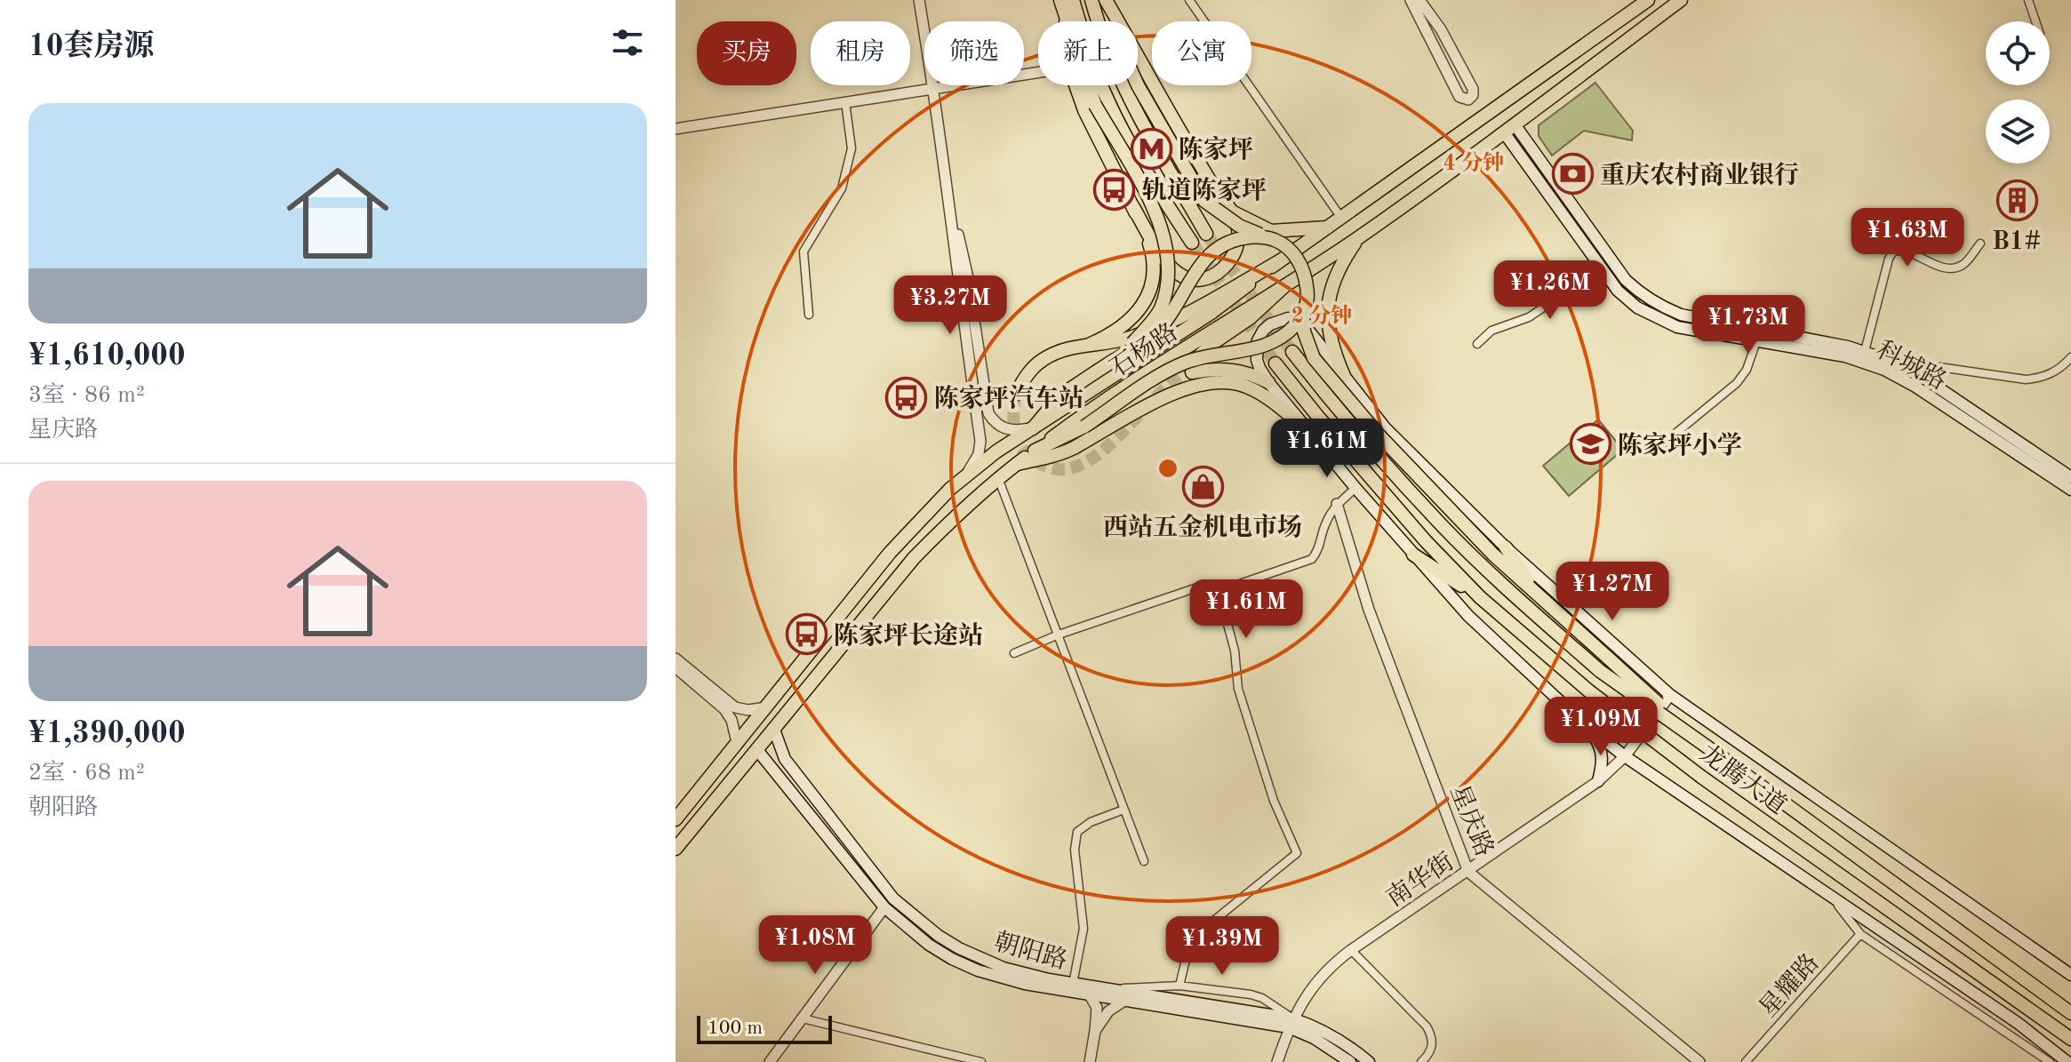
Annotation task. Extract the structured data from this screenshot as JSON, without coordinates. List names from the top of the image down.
{
  "streets": {
    "main road": [
      "石杨路",
      "科城路",
      "龙腾大道",
      "朝阳路"
    ],
    "street": ["星庆路", "南华街", "星耀路"]
  },
  "crossings": [
    ["石杨路", "科城路"],
    ["石杨路", "朝阳路"],
    ["星庆路", "南华街"],
    ["南华街", "朝阳路"]
  ],
  "places": {
    "metro station": ["陈家坪"],
    "bank": ["重庆农村商业银行"],
    "bus stop": ["轨道陈家坪", "陈家坪汽车站", "陈家坪长途站"],
    "building": ["B1#"],
    "school or university": ["陈家坪小学"],
    "shop": ["西站五金机电市场"]
  },
  "scale_bar": "100 m",
  "page": {
    "heading": "10套房源",
    "chip": [
      "买房",
      "租房",
      "筛选",
      "新上",
      "公寓"
    ],
    "list": [
      {
        "name": "¥1,610,000",
        "note": "3室 · 86 m² · 星庆路"
      },
      {
        "name": "¥1,390,000",
        "note": "2室 · 68 m² · 朝阳路"
      }
    ],
    "price": [
      "¥1.63M",
      "¥1.26M",
      "¥3.27M",
      "¥1.73M",
      "¥1.61M",
      "¥1.27M",
      "¥1.61M",
      "¥1.09M",
      "¥1.08M",
      "¥1.39M"
    ],
    "scale": "100 m"
  },
  "rings": ["4 分钟", "2 分钟"]
}
